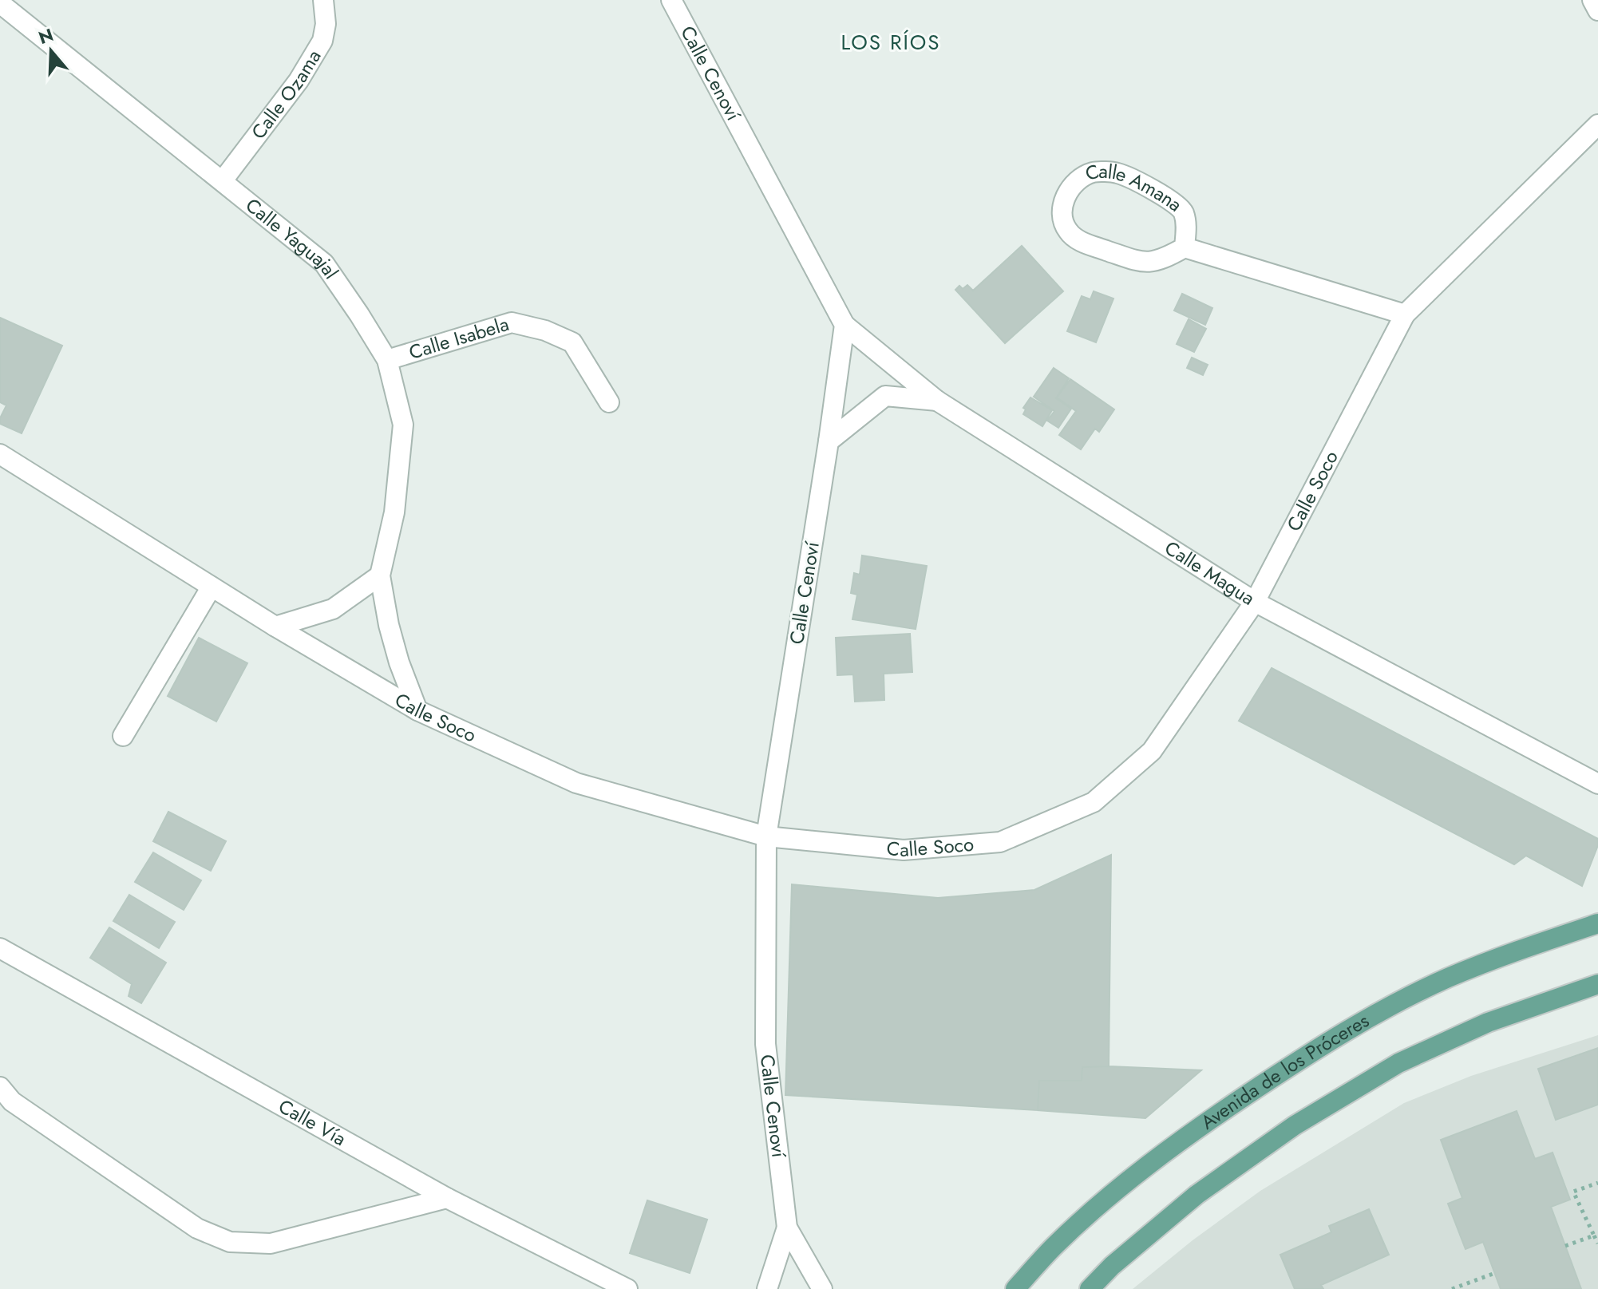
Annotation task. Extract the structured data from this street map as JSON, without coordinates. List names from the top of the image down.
{
  "streets": {
    "main road": ["Avenida de los Próceres"],
    "street": [
      "Calle Cenoví",
      "Calle Ozama",
      "Calle Amana",
      "Calle Yaguajal",
      "Calle Isabela",
      "Calle Soco",
      "Calle Magua",
      "Calle Vía"
    ]
  },
  "crossings": [
    ["Calle Cenoví", "Calle Soco"],
    ["Calle Cenoví", "Calle Magua"],
    ["Calle Ozama", "Calle Yaguajal"],
    ["Calle Amana", "Calle Soco"],
    ["Calle Yaguajal", "Calle Isabela"],
    ["Calle Soco", "Calle Magua"]
  ],
  "districts": ["LOS RÍOS"],
  "north": "top"
}
